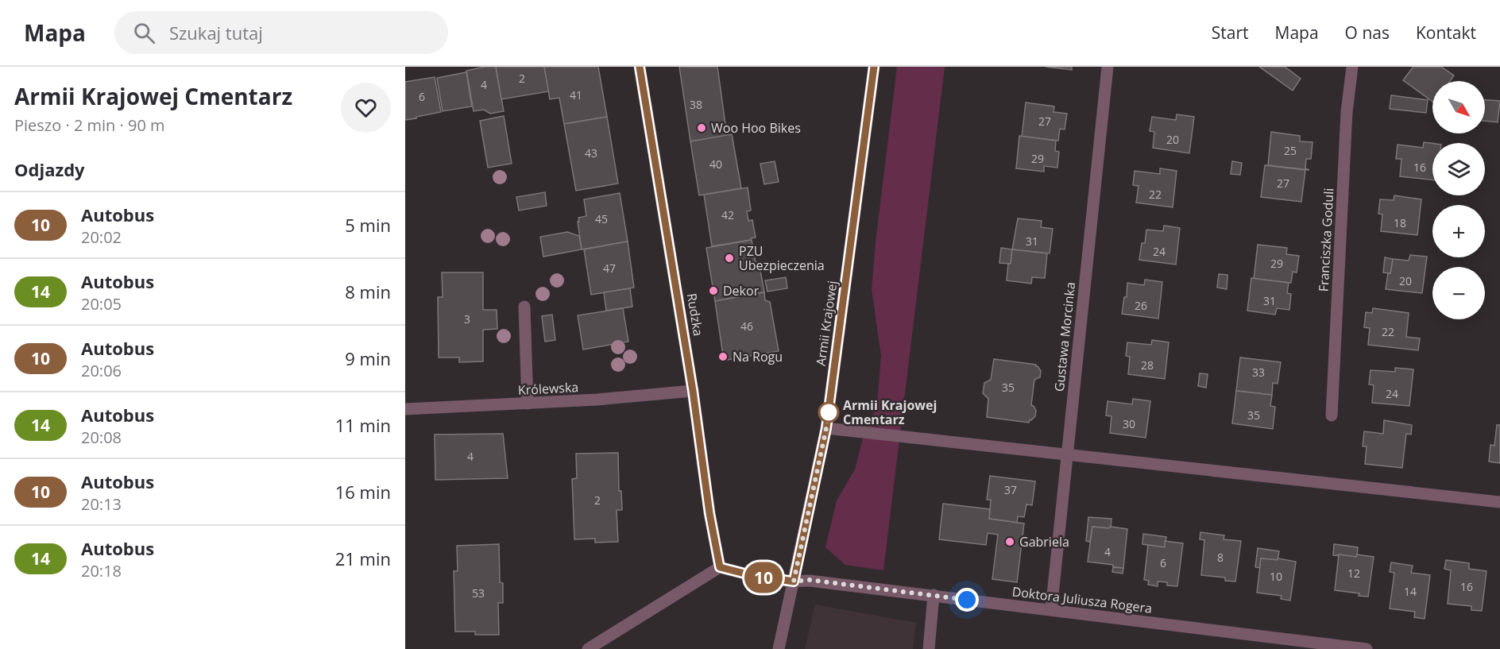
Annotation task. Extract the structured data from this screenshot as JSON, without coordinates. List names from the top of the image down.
{
  "streets": {
    "street": [
      "Franciszka Goduli",
      "Rudzka",
      "Armii Krajowej",
      "Gustawa Morcinka",
      "Królewska",
      "Doktora Juliusza Rogera"
    ]
  },
  "crossings": [
    ["Rudzka", "Królewska"],
    ["Armii Krajowej", "Doktora Juliusza Rogera"],
    ["Gustawa Morcinka", "Doktora Juliusza Rogera"]
  ],
  "places": [
    "Woo Hoo Bikes",
    "PZU Ubezpieczenia",
    "Dekor",
    "Na Rogu",
    "Armii Krajowej Cmentarz",
    "Gabriela"
  ],
  "lines": ["bus line 10"],
  "house_numbers": [
    "2",
    "4",
    "41",
    "6",
    "38",
    "27",
    "20",
    "25",
    "43",
    "29",
    "40",
    "16",
    "27",
    "22",
    "42",
    "45",
    "18",
    "31",
    "24",
    "29",
    "47",
    "20",
    "31",
    "26",
    "3",
    "46",
    "22",
    "28",
    "33",
    "35",
    "24",
    "35",
    "30",
    "4",
    "37",
    "2",
    "4",
    "8",
    "6",
    "12",
    "10",
    "16",
    "14",
    "53"
  ],
  "north": "bottom right",
  "page": {
    "header": "Mapa",
    "search": "Szukaj tutaj",
    "nav": [
      "Start",
      "Mapa",
      "O nas",
      "Kontakt"
    ],
    "heading": [
      ["Armii Krajowej Cmentarz", "Pieszo · 2 min · 90 m"],
      "Odjazdy"
    ],
    "on_map": "10",
    "map_buttons": ["+", "−"],
    "list": [
      {
        "mark": "10",
        "name": "Autobus",
        "note": "20:02",
        "value": "5 min"
      },
      {
        "mark": "14",
        "name": "Autobus",
        "note": "20:05",
        "value": "8 min"
      },
      {
        "mark": "10",
        "name": "Autobus",
        "note": "20:06",
        "value": "9 min"
      },
      {
        "mark": "14",
        "name": "Autobus",
        "note": "20:08",
        "value": "11 min"
      },
      {
        "mark": "10",
        "name": "Autobus",
        "note": "20:13",
        "value": "16 min"
      },
      {
        "mark": "14",
        "name": "Autobus",
        "note": "20:18",
        "value": "21 min"
      }
    ]
  }
}
